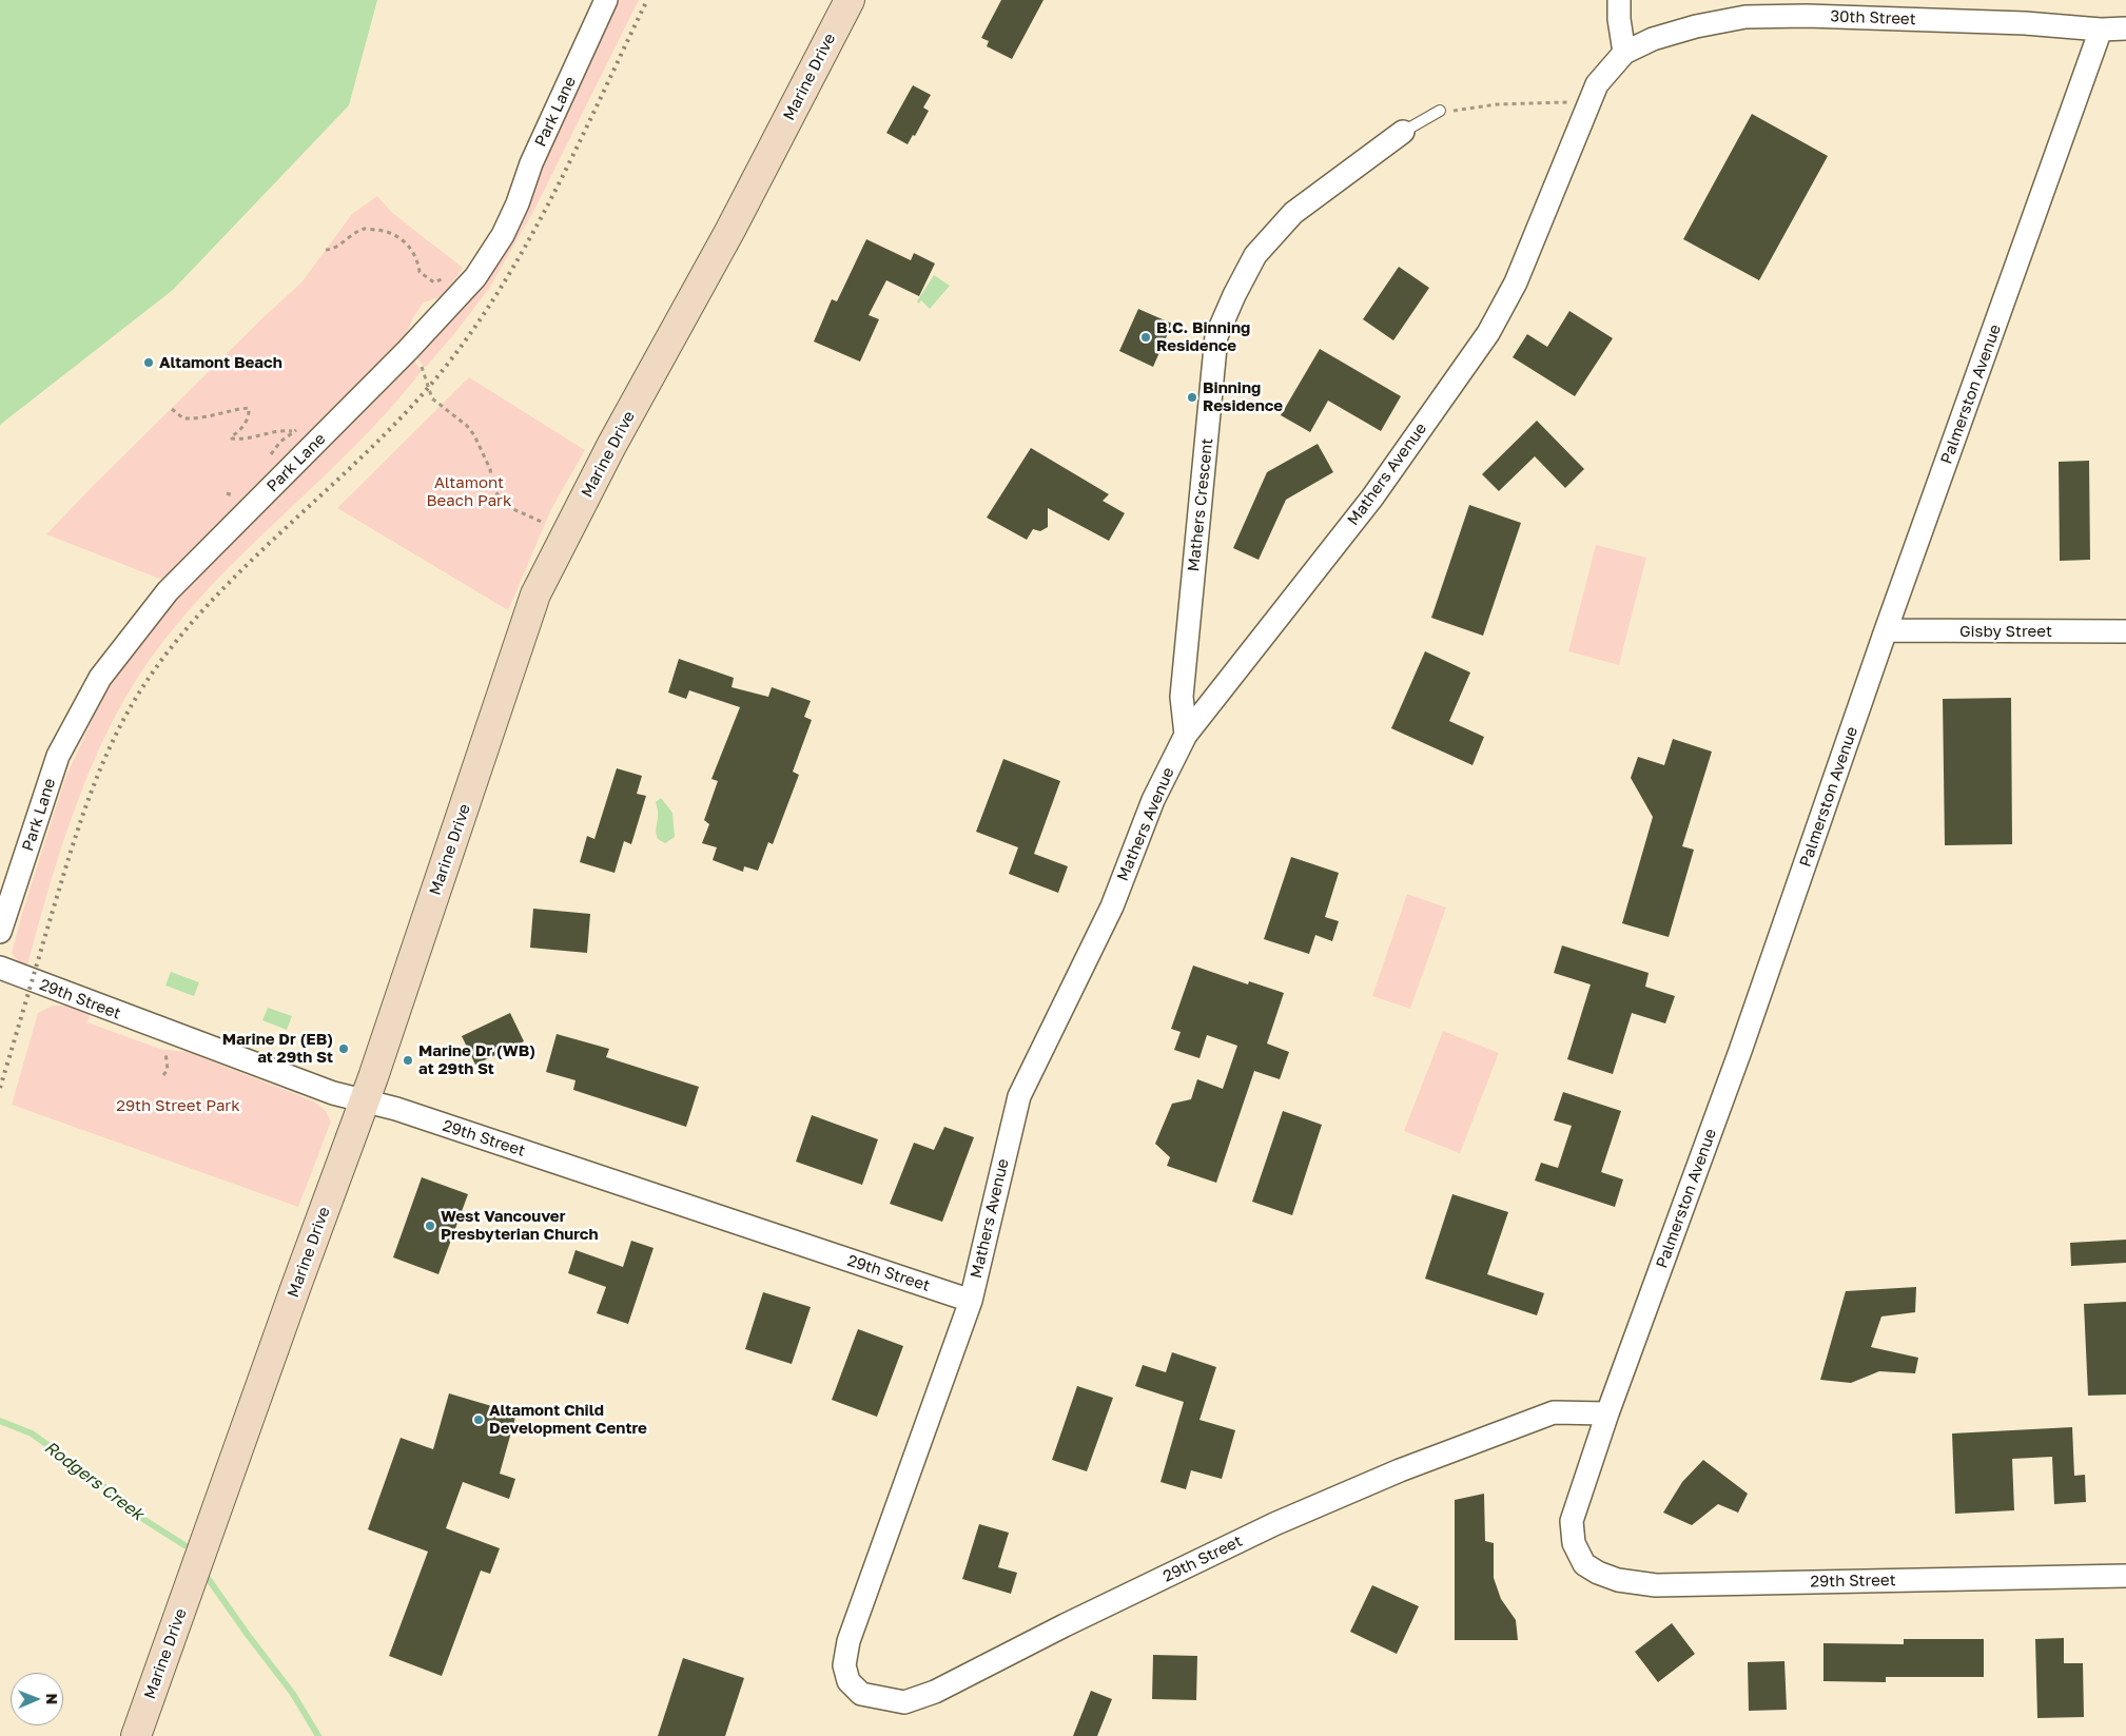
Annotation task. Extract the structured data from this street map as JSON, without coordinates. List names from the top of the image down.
{
  "streets": {
    "main road": ["Marine Drive"],
    "street": [
      "30th Street",
      "Park Lane",
      "Palmerston Avenue",
      "Mathers Avenue",
      "Mathers Crescent",
      "Gisby Street",
      "29th Street"
    ]
  },
  "crossings": [
    ["30th Street", "Palmerston Avenue"],
    ["30th Street", "Mathers Avenue"],
    ["Marine Drive", "29th Street"],
    ["Palmerston Avenue", "Gisby Street"],
    ["Palmerston Avenue", "29th Street"],
    ["Mathers Avenue", "Mathers Crescent"],
    ["Mathers Avenue", "29th Street"]
  ],
  "water": ["Rodgers Creek"],
  "parks": ["Altamont Beach Park", "29th Street Park"],
  "places": [
    "B.C. Binning Residence",
    "Altamont Beach",
    "Binning Residence",
    "Marine Dr (EB) at 29th St",
    "Marine Dr (WB) at 29th St",
    "West Vancouver Presbyterian Church",
    "Altamont Child Development Centre"
  ],
  "north": "right"
}
